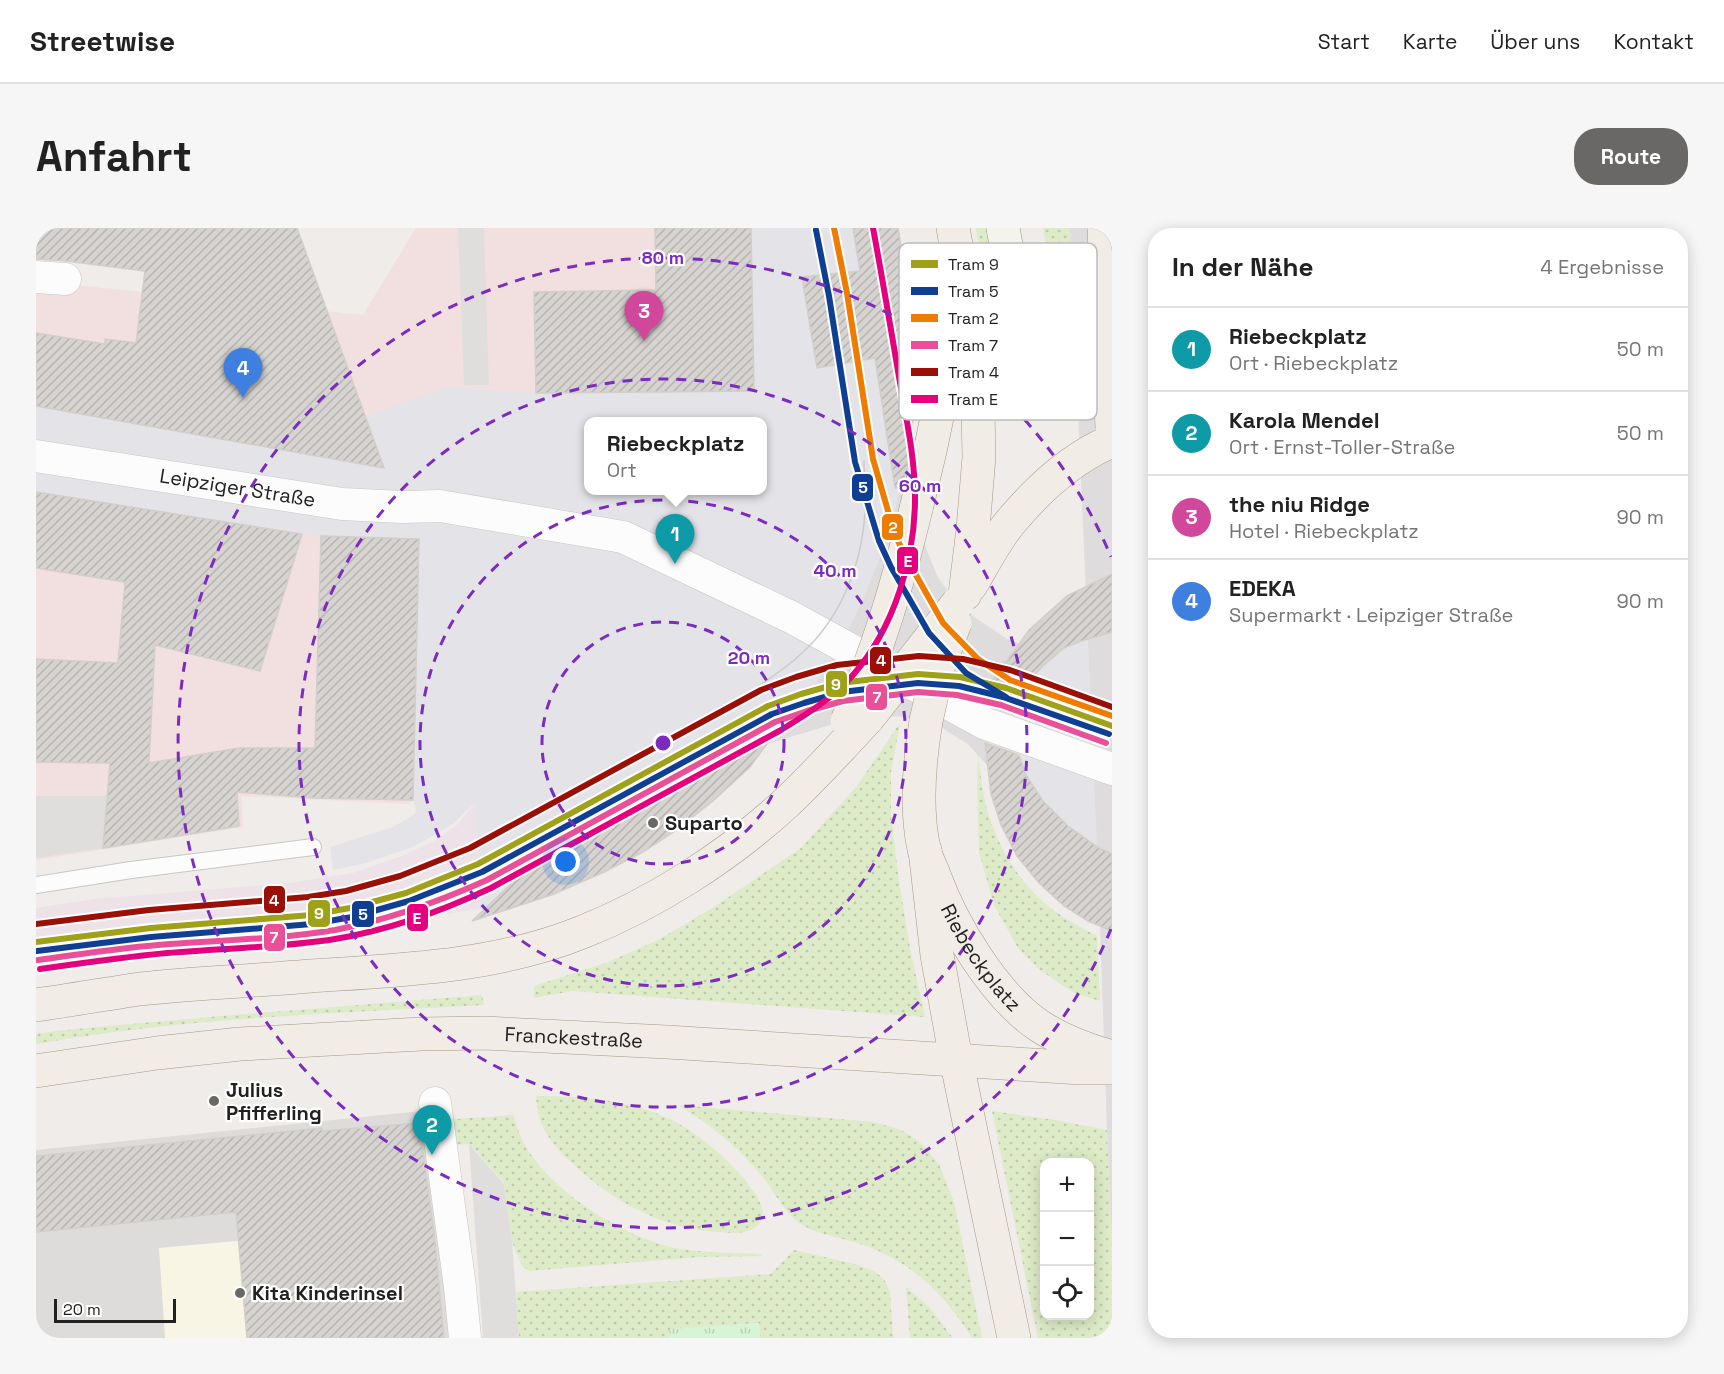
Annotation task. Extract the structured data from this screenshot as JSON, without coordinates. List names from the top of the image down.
{
  "streets": {
    "main road": ["Riebeckplatz", "Franckestraße"],
    "street": ["Leipziger Straße"]
  },
  "places": ["Suparto", "Julius Pfifferling", "Kita Kinderinsel"],
  "lines": [
    "tram line 2",
    "tram line E",
    "tram line 5",
    "tram line 4",
    "tram line 9",
    "tram line 7"
  ],
  "legend": [
    "Tram 9",
    "Tram 5",
    "Tram 2",
    "Tram 7",
    "Tram 4",
    "Tram E"
  ],
  "scale_bar": "20 m",
  "page": {
    "header": "Streetwise",
    "nav": [
      "Start",
      "Karte",
      "Über uns",
      "Kontakt"
    ],
    "buttons": "Route",
    "title": "Anfahrt",
    "heading": ["In der Nähe", "4 Ergebnisse"],
    "pins": [
      "3",
      "4",
      "1",
      "2"
    ],
    "list": [
      {
        "mark": "1",
        "name": "Riebeckplatz",
        "note": "Ort · Riebeckplatz",
        "value": "50 m"
      },
      {
        "mark": "2",
        "name": "Karola Mendel",
        "note": "Ort · Ernst-Toller-Straße",
        "value": "50 m"
      },
      {
        "mark": "3",
        "name": "the niu Ridge",
        "note": "Hotel · Riebeckplatz",
        "value": "90 m"
      },
      {
        "mark": "4",
        "name": "EDEKA",
        "note": "Supermarkt · Leipziger Straße",
        "value": "90 m"
      }
    ],
    "popup": ["Riebeckplatz", "Ort"],
    "map_buttons": ["+", "−"],
    "scale": "20 m"
  },
  "rings": [
    "80 m",
    "60 m",
    "40 m",
    "20 m"
  ]
}
